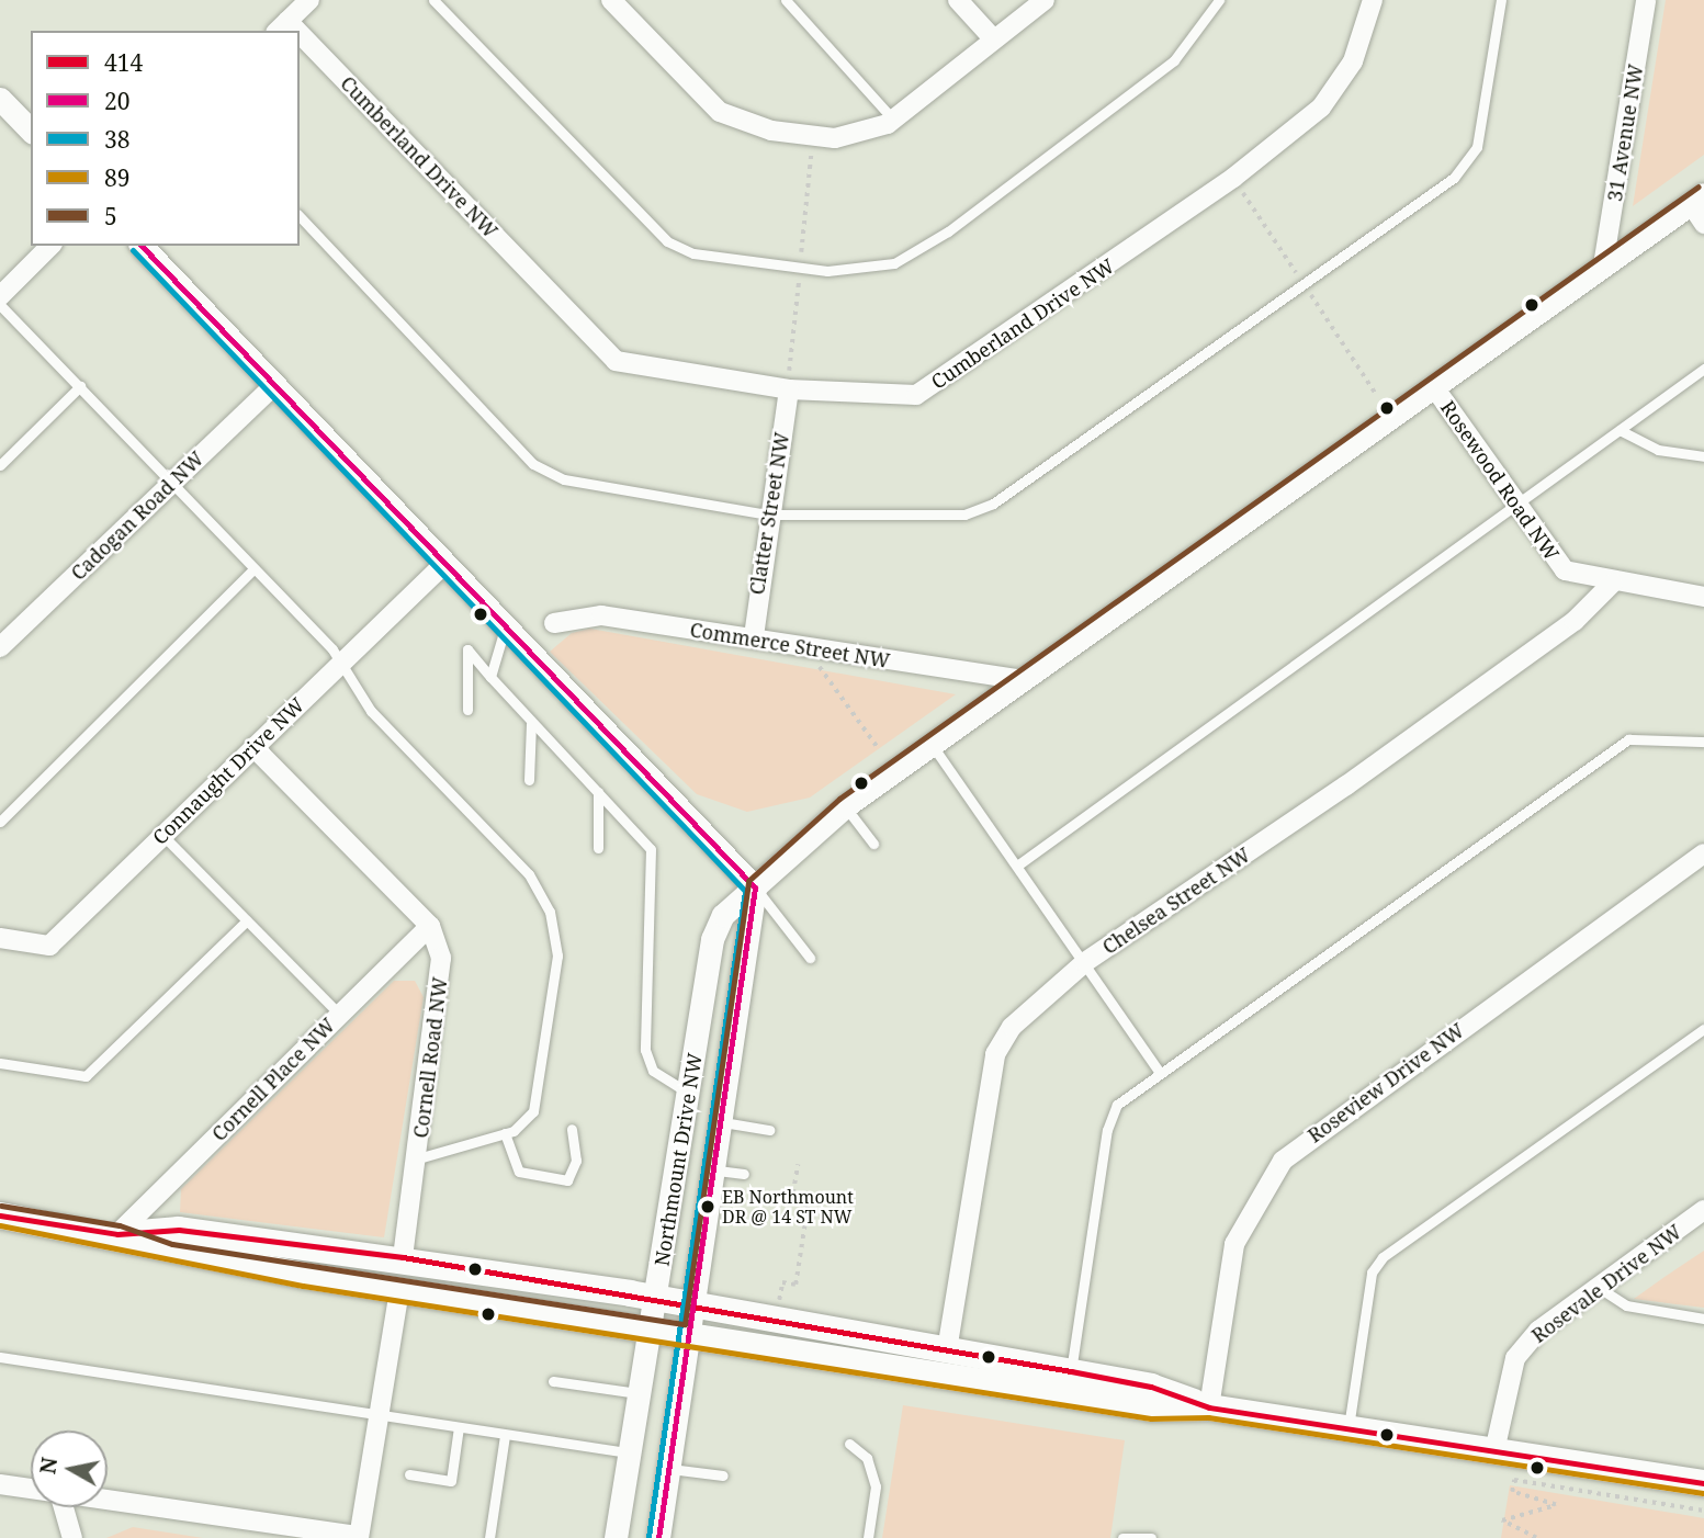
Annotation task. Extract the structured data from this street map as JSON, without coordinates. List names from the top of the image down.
{
  "streets": {
    "street": [
      "31 Avenue NW",
      "Cumberland Drive NW",
      "Rosewood Road NW",
      "Clatter Street NW",
      "Cadogan Road NW",
      "Commerce Street NW",
      "Connaught Drive NW",
      "Chelsea Street NW",
      "Cornell Road NW",
      "Cornell Place NW",
      "Roseview Drive NW",
      "Northmount Drive NW",
      "Rosevale Drive NW"
    ]
  },
  "crossings": [
    ["Cumberland Drive NW", "Clatter Street NW"],
    ["Rosewood Road NW", "Chelsea Street NW"],
    ["Clatter Street NW", "Commerce Street NW"],
    ["Cornell Road NW", "Cornell Place NW"]
  ],
  "places": ["EB Northmount DR @ 14 ST NW"],
  "lines": [
    "transit line 5",
    "transit line 20",
    "transit line 38",
    "transit line 414",
    "transit line 89"
  ],
  "legend": [
    "414",
    "20",
    "38",
    "89",
    "5"
  ],
  "north": "left"
}
